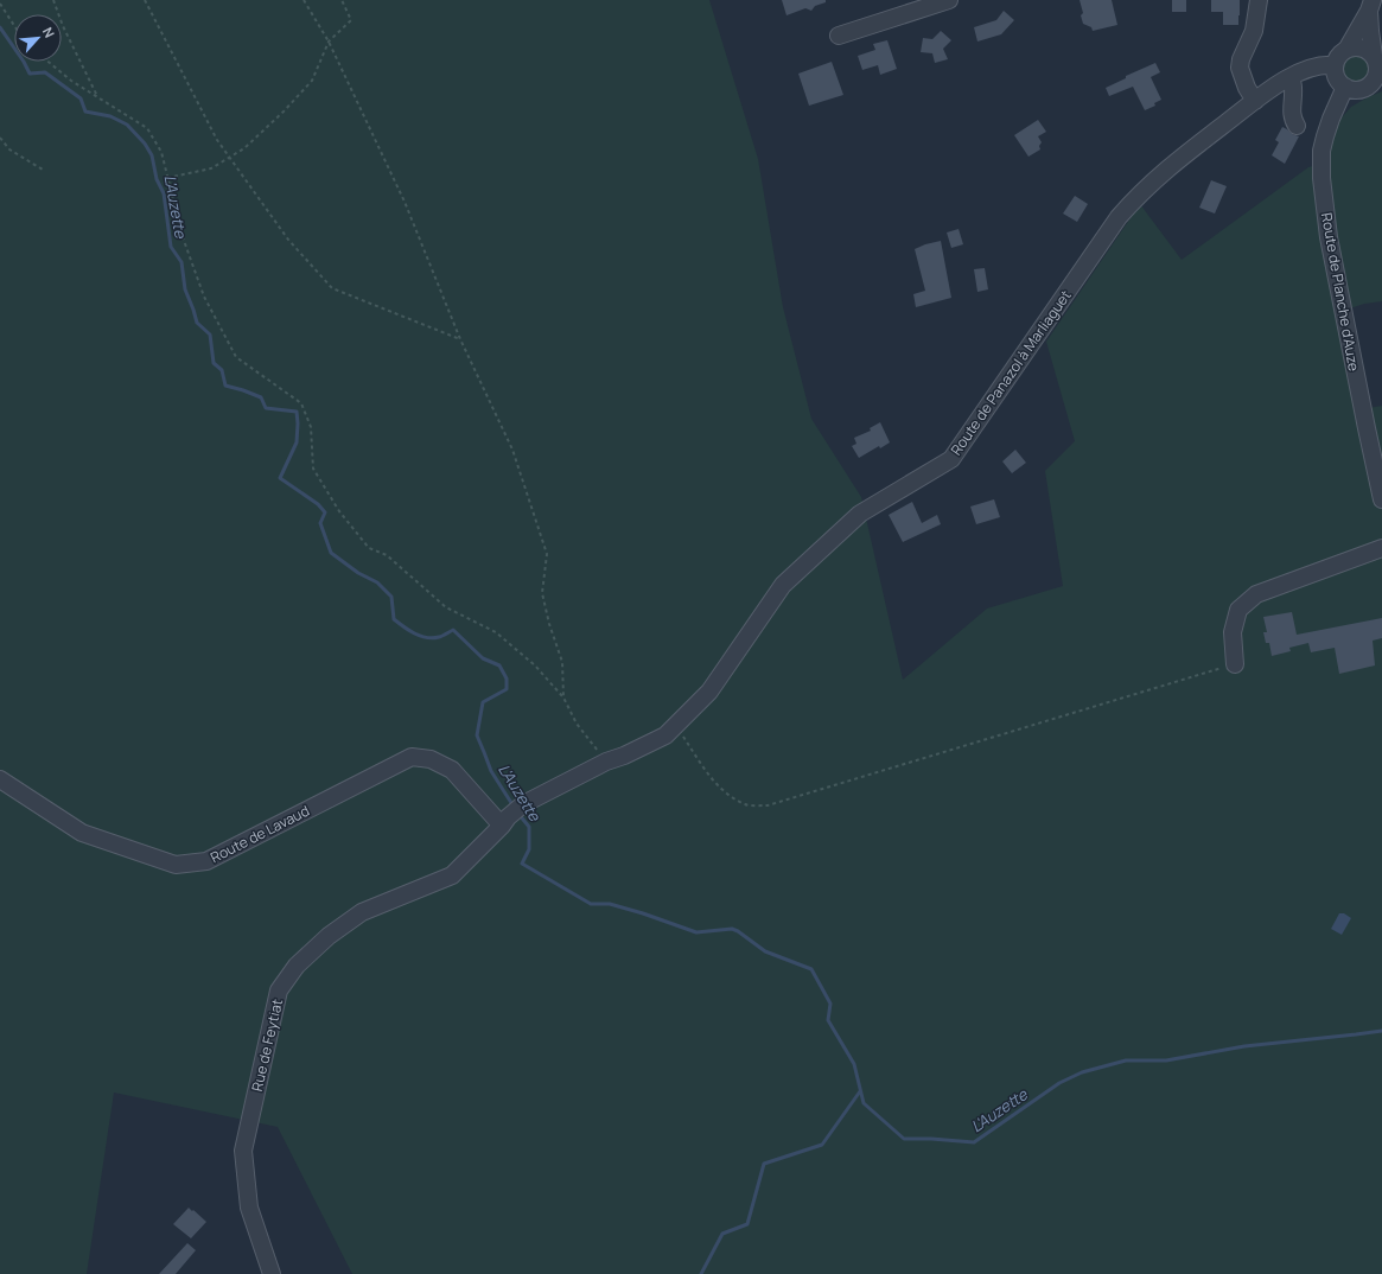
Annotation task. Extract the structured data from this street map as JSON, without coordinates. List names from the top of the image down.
{
  "streets": {
    "street": [
      "Route de Planche d'Auze",
      "Route de Panazol à Marliaguet",
      "Route de Lavaud",
      "Rue de Feytiat"
    ]
  },
  "crossings": [
    ["Route de Planche d'Auze", "Route de Panazol à Marliaguet"],
    ["Route de Panazol à Marliaguet", "Route de Lavaud"],
    ["Route de Panazol à Marliaguet", "Rue de Feytiat"],
    ["Route de Lavaud", "Rue de Feytiat"]
  ],
  "water": ["L'Auzette"],
  "north": "top right"
}
